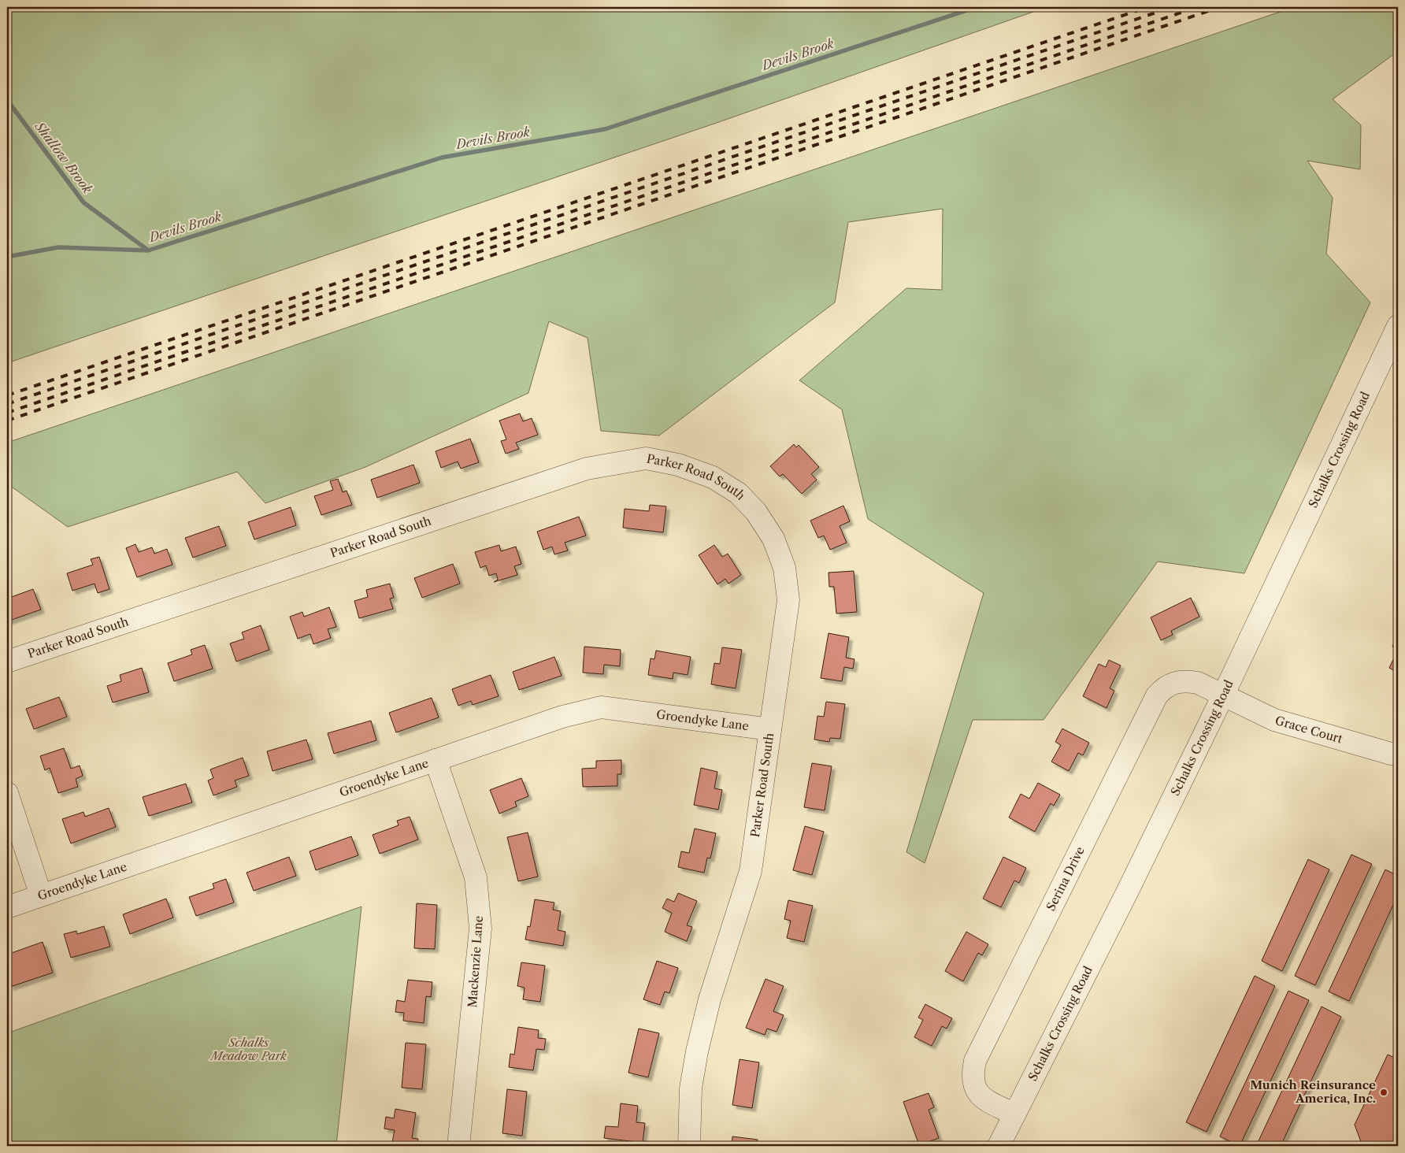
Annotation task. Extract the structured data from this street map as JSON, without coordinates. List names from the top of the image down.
{
  "streets": {
    "street": [
      "Schalks Crossing Road",
      "Parker Road South",
      "Groendyke Lane",
      "Grace Court",
      "Serina Drive",
      "Mackenzie Lane"
    ]
  },
  "crossings": [
    ["Schalks Crossing Road", "Grace Court"],
    ["Schalks Crossing Road", "Serina Drive"],
    ["Parker Road South", "Groendyke Lane"],
    ["Groendyke Lane", "Mackenzie Lane"],
    ["Grace Court", "Serina Drive"]
  ],
  "water": ["Devils Brook", "Shallow Brook"],
  "parks": ["Schalks Meadow Park"],
  "places": ["Munich Reinsurance America, Inc."]
}
